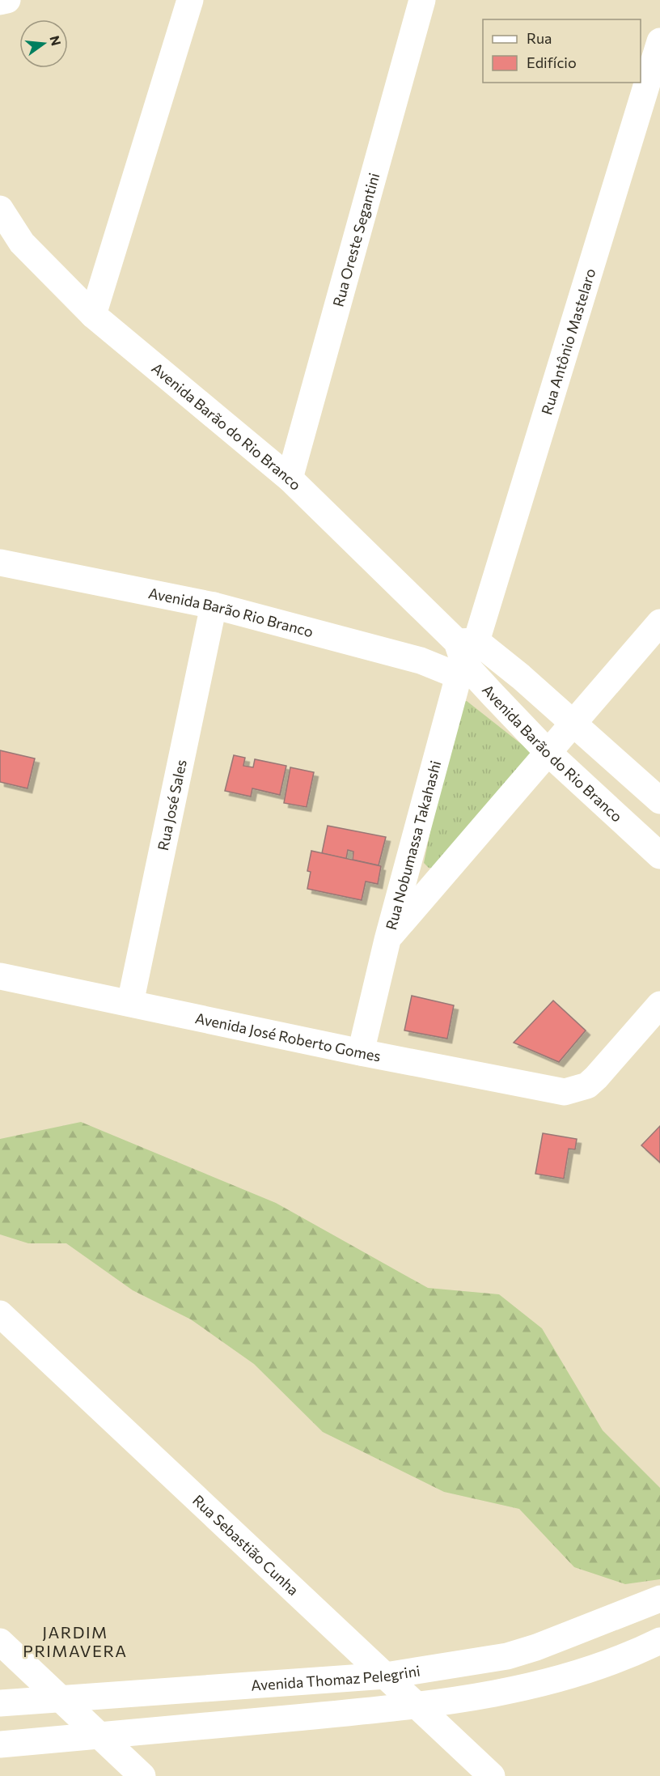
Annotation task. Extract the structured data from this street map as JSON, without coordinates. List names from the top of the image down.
{
  "streets": {
    "street": [
      "Rua Oreste Segantini",
      "Rua Antônio Mastelaro",
      "Avenida Barão do Rio Branco",
      "Avenida Barão Rio Branco",
      "Rua José Sales",
      "Rua Nobumassa Takahashi",
      "Avenida José Roberto Gomes",
      "Rua Sebastião Cunha",
      "Avenida Thomaz Pelegrini"
    ]
  },
  "crossings": [
    ["Rua Oreste Segantini", "Avenida Barão do Rio Branco"],
    ["Rua Antônio Mastelaro", "Avenida Barão do Rio Branco"],
    ["Rua Antônio Mastelaro", "Avenida Barão Rio Branco"],
    ["Rua Antônio Mastelaro", "Rua Nobumassa Takahashi"],
    ["Avenida Barão do Rio Branco", "Avenida Barão Rio Branco"],
    ["Avenida Barão do Rio Branco", "Rua Nobumassa Takahashi"],
    ["Avenida Barão Rio Branco", "Rua José Sales"],
    ["Avenida Barão Rio Branco", "Rua Nobumassa Takahashi"],
    ["Rua José Sales", "Avenida José Roberto Gomes"],
    ["Rua Nobumassa Takahashi", "Avenida José Roberto Gomes"],
    ["Rua Sebastião Cunha", "Avenida Thomaz Pelegrini"]
  ],
  "districts": ["JARDIM PRIMAVERA"],
  "legend": ["Rua", "Edifício"],
  "north": "right"
}
